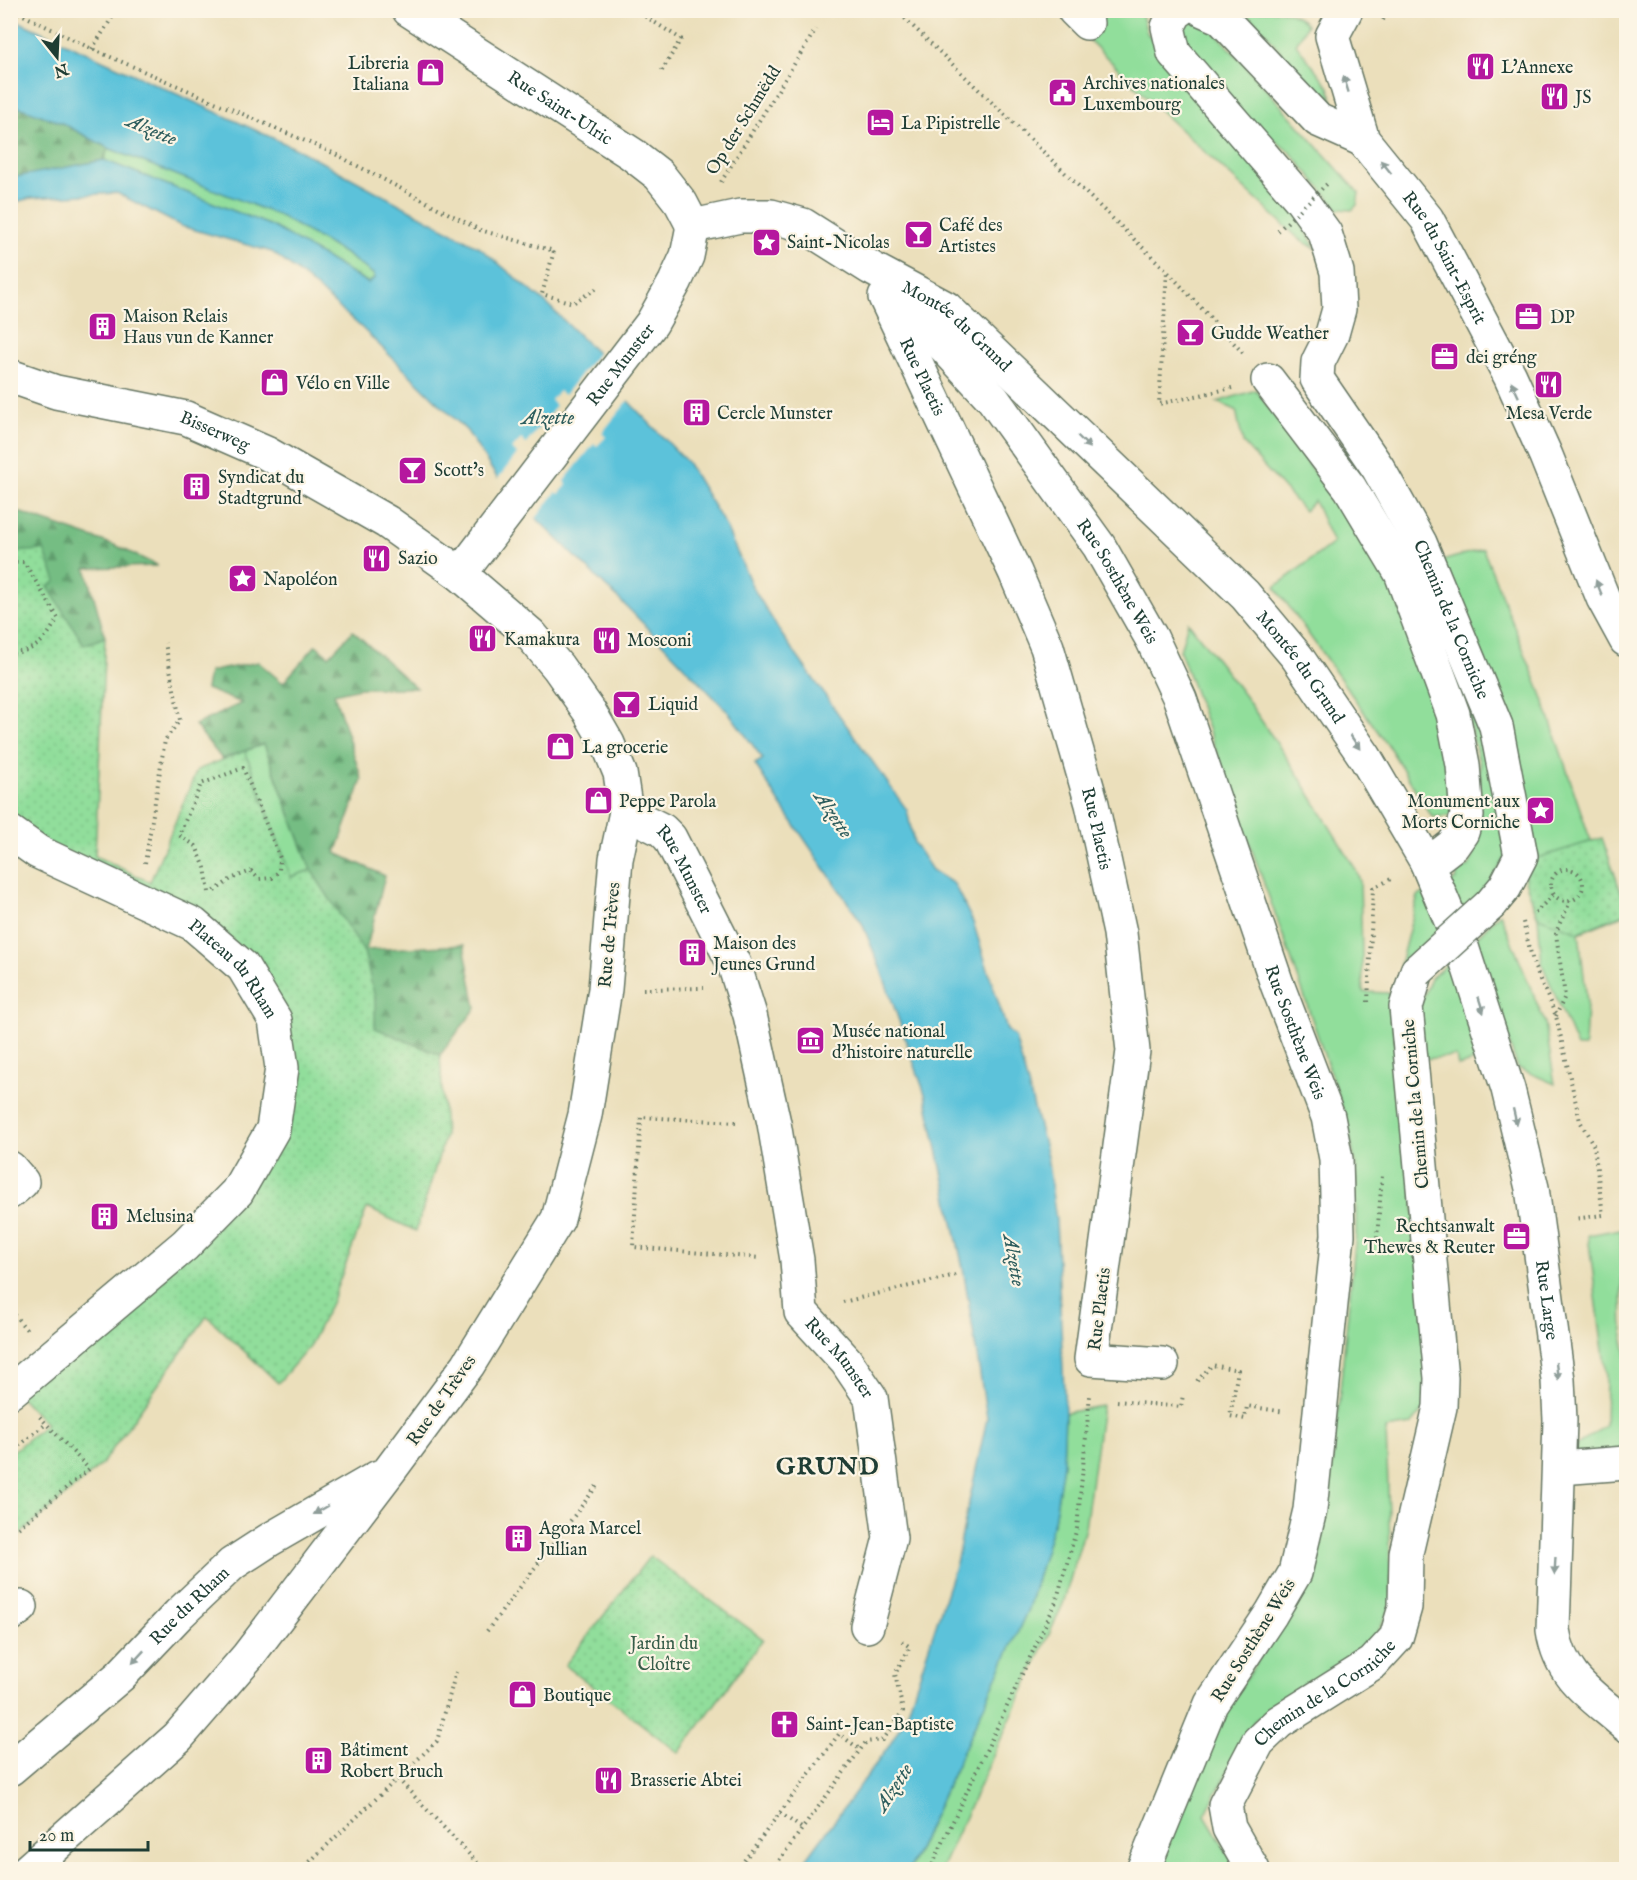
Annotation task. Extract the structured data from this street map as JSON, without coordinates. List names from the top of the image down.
{
  "streets": {
    "street": [
      "Rue Saint-Ulric",
      "Rue du Saint-Esprit",
      "Montée du Grund",
      "Rue Munster",
      "Rue Plaetis",
      "Bisserweg",
      "Rue Sosthène Weis",
      "Chemin de la Corniche",
      "Rue de Trèves",
      "Plateau du Rham",
      "Rue Large",
      "Rue du Rham"
    ],
    "path": ["Op der Schmëdd"]
  },
  "crossings": [
    ["Rue Saint-Ulric", "Op der Schmëdd"],
    ["Rue Saint-Ulric", "Montée du Grund"],
    ["Rue Saint-Ulric", "Rue Munster"],
    ["Op der Schmëdd", "Montée du Grund"],
    ["Op der Schmëdd", "Rue Munster"],
    ["Montée du Grund", "Rue Munster"],
    ["Montée du Grund", "Rue Plaetis"],
    ["Montée du Grund", "Rue Sosthène Weis"],
    ["Montée du Grund", "Rue Large"],
    ["Rue Munster", "Bisserweg"],
    ["Rue Munster", "Rue de Trèves"],
    ["Rue Plaetis", "Rue Sosthène Weis"],
    ["Rue de Trèves", "Rue du Rham"]
  ],
  "one_way": ["Montée du Grund", "Rue Large", "Rue du Rham"],
  "districts": ["GRUND"],
  "water": ["Alzette"],
  "parks": ["Jardin du Cloître"],
  "places": {
    "restaurant": [
      "L'Annexe",
      "JS",
      "Mesa Verde",
      "Sazio",
      "Kamakura",
      "Mosconi",
      "Brasserie Abtei"
    ],
    "shop": [
      "Libreria Italiana",
      "Vélo en Ville",
      "La grocerie",
      "Peppe Parola",
      "Boutique"
    ],
    "public building": ["Archives nationales Luxembourg"],
    "hotel": ["La Pipistrelle"],
    "bar": [
      "Café des Artistes",
      "Gudde Weather",
      "Scott's",
      "Liquid"
    ],
    "place": ["Saint-Nicolas", "Napoléon", "Monument aux Morts Corniche"],
    "office": ["DP", "dei gréng", "Rechtsanwalt Thewes & Reuter"],
    "building": [
      "Maison Relais Haus vun de Kanner",
      "Cercle Munster",
      "Syndicat du Stadtgrund",
      "Maison des Jeunes Grund",
      "Melusina",
      "Agora Marcel Jullian",
      "Bâtiment Robert Bruch"
    ],
    "museum": ["Musée national d'histoire naturelle"],
    "church": ["Saint-Jean-Baptiste"]
  },
  "scale_bar": "20 m",
  "north": "bottom"
}
